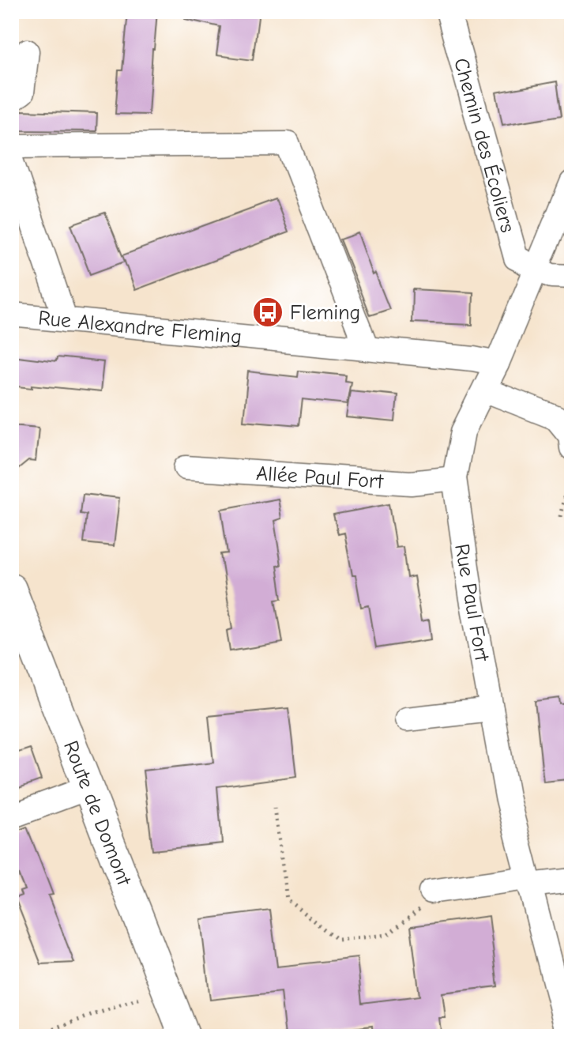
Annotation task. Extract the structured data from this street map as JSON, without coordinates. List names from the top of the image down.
{
  "streets": {
    "main road": ["Route de Domont"],
    "street": [
      "Chemin des Écoliers",
      "Rue Alexandre Fleming",
      "Allée Paul Fort",
      "Rue Paul Fort"
    ]
  },
  "crossings": [
    ["Chemin des Écoliers", "Rue Paul Fort"],
    ["Rue Alexandre Fleming", "Rue Paul Fort"],
    ["Allée Paul Fort", "Rue Paul Fort"]
  ],
  "places": {
    "bus stop": ["Fleming"]
  }
}
